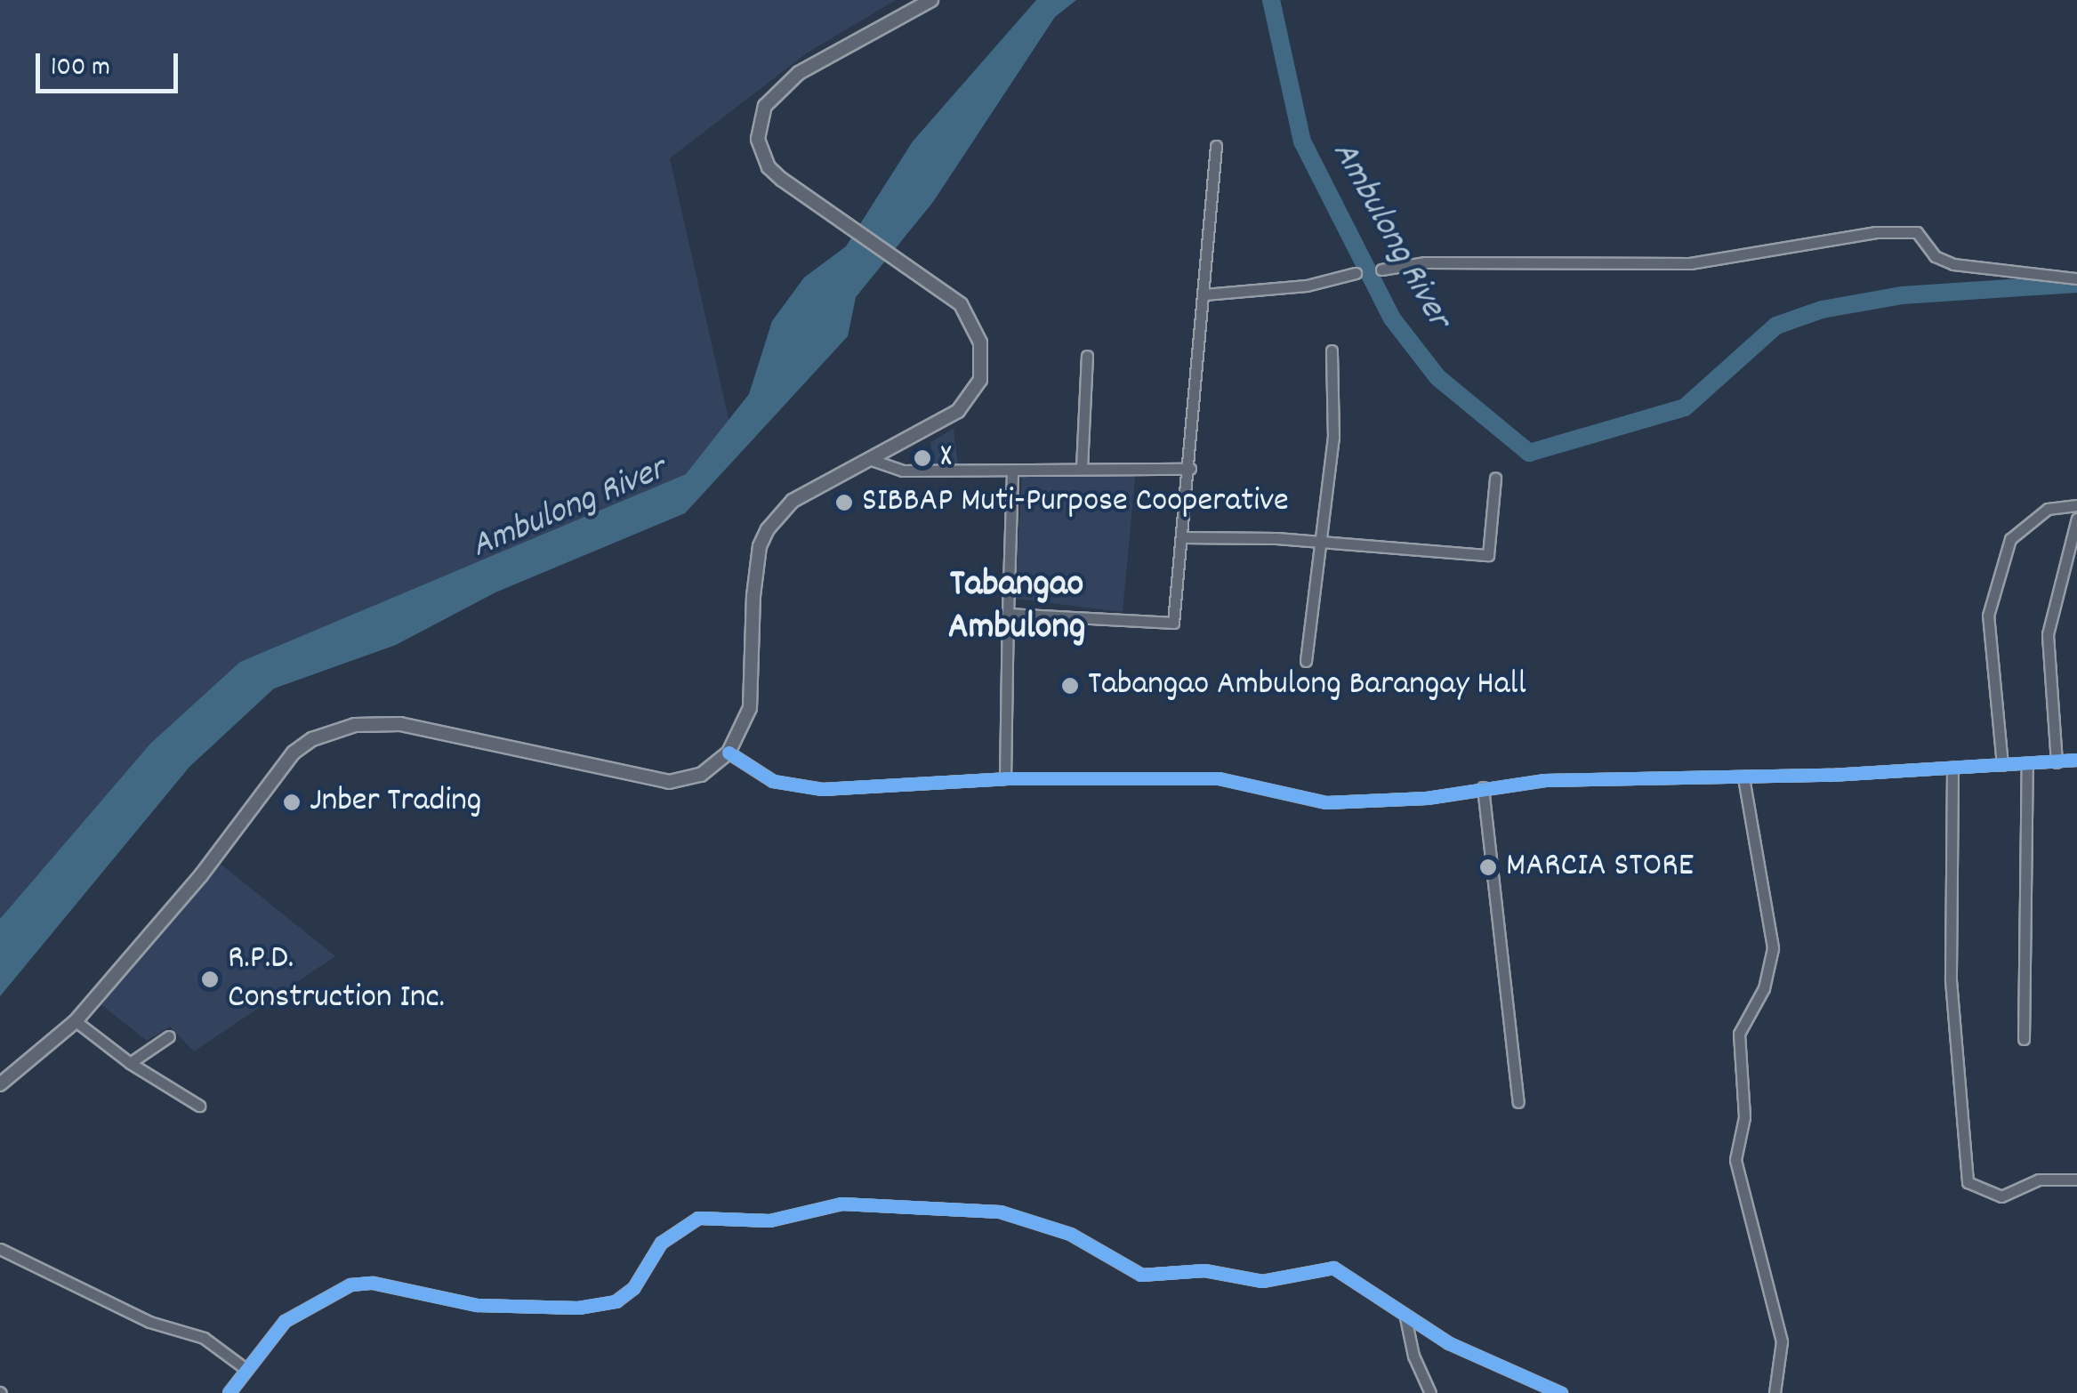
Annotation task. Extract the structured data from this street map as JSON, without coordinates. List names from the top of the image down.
{
  "districts": ["Tabangao Ambulong"],
  "water": ["Ambulong River"],
  "places": [
    "X",
    "SIBBAP Muti-Purpose Cooperative",
    "Tabangao Ambulong Barangay Hall",
    "Jnber Trading",
    "MARCIA STORE",
    "R.P.D. Construction Inc."
  ],
  "scale_bar": "100 m"
}
